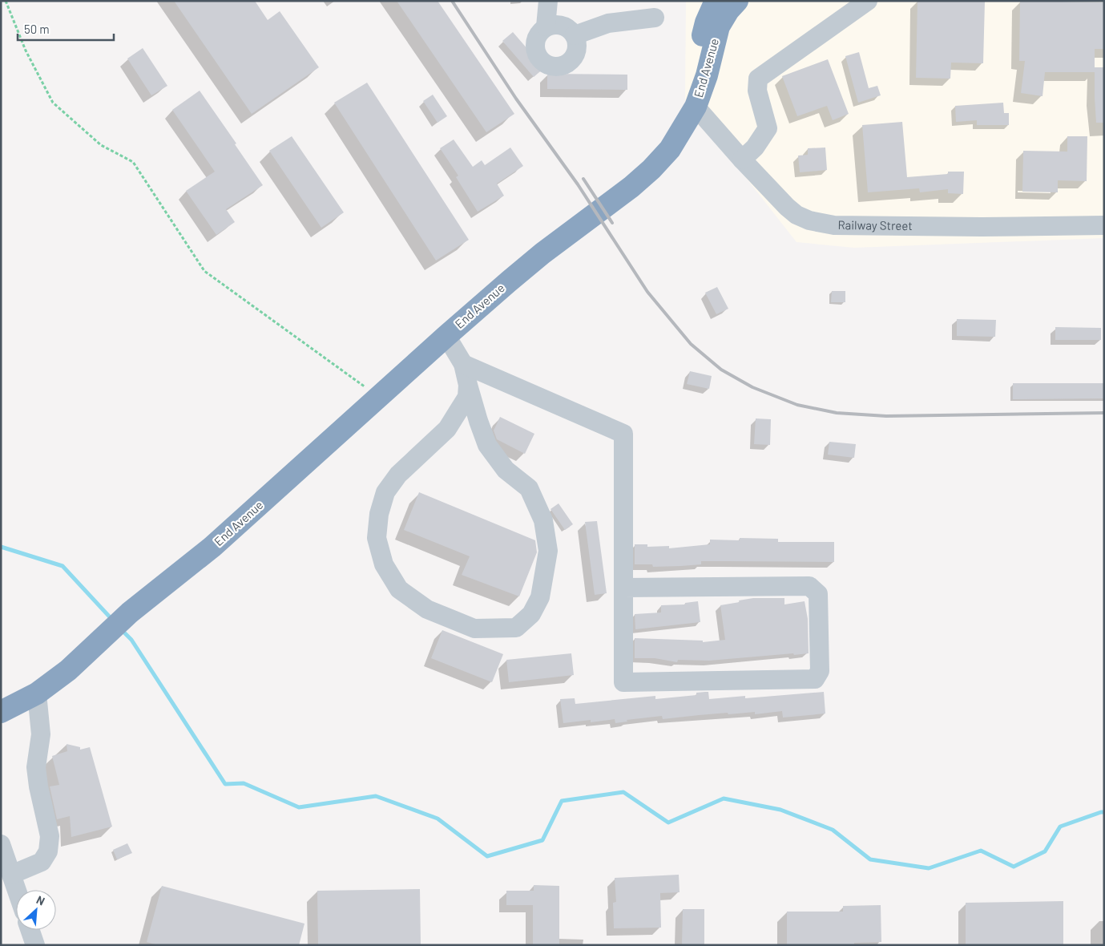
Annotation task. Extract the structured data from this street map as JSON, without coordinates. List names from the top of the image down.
{
  "streets": {
    "highway": ["End Avenue"],
    "street": ["Railway Street"]
  },
  "crossings": [
    ["End Avenue", "Railway Street"]
  ],
  "scale_bar": "50 m",
  "north": "top right"
}
